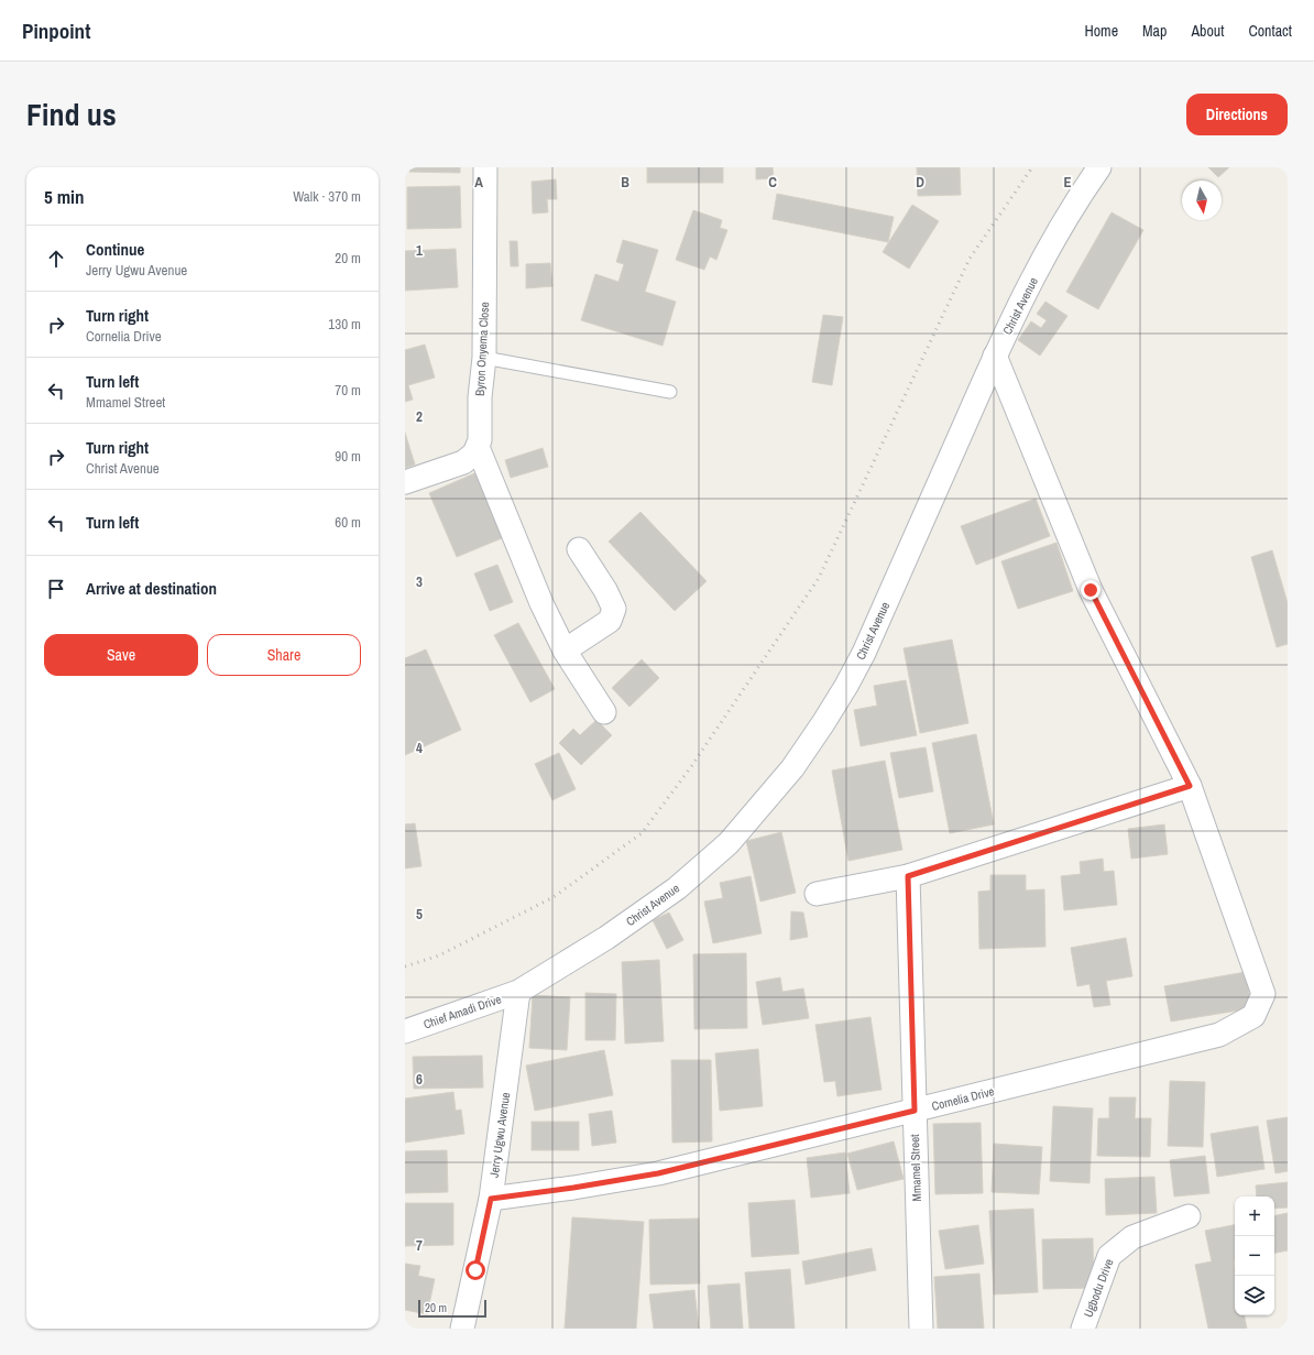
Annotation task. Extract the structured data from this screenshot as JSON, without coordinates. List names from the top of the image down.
{
  "streets": {
    "street": [
      "Christ Avenue",
      "Byron Onyema Close",
      "Chief Amadi Drive",
      "Cornelia Drive",
      "Jerry Ugwu Avenue",
      "Mmamel Street",
      "Ugbodu Drive"
    ]
  },
  "crossings": [
    ["Christ Avenue", "Chief Amadi Drive"],
    ["Christ Avenue", "Cornelia Drive"],
    ["Christ Avenue", "Jerry Ugwu Avenue"],
    ["Chief Amadi Drive", "Jerry Ugwu Avenue"],
    ["Cornelia Drive", "Jerry Ugwu Avenue"],
    ["Cornelia Drive", "Mmamel Street"]
  ],
  "scale_bar": "20 m",
  "north": "bottom",
  "page": {
    "header": "Pinpoint",
    "nav": [
      "Home",
      "Map",
      "About",
      "Contact"
    ],
    "title": "Find us",
    "buttons": [
      "Directions",
      ["Save", "Share"]
    ],
    "heading": ["5 min", "Walk · 370 m"],
    "list": [
      ["Continue", "Jerry Ugwu Avenue", "20 m"],
      ["Turn right", "Cornelia Drive", "130 m"],
      ["Turn left", "Mmamel Street", "70 m"],
      ["Turn right", "Christ Avenue", "90 m"],
      ["Turn left", "60 m"],
      "Arrive at destination"
    ],
    "map_buttons": ["+", "−"],
    "scale": "20 m"
  },
  "grid": {
    "columns": [
      "A",
      "B",
      "C",
      "D",
      "E"
    ],
    "rows": [
      "1",
      "2",
      "3",
      "4",
      "5",
      "6",
      "7"
    ]
  }
}
